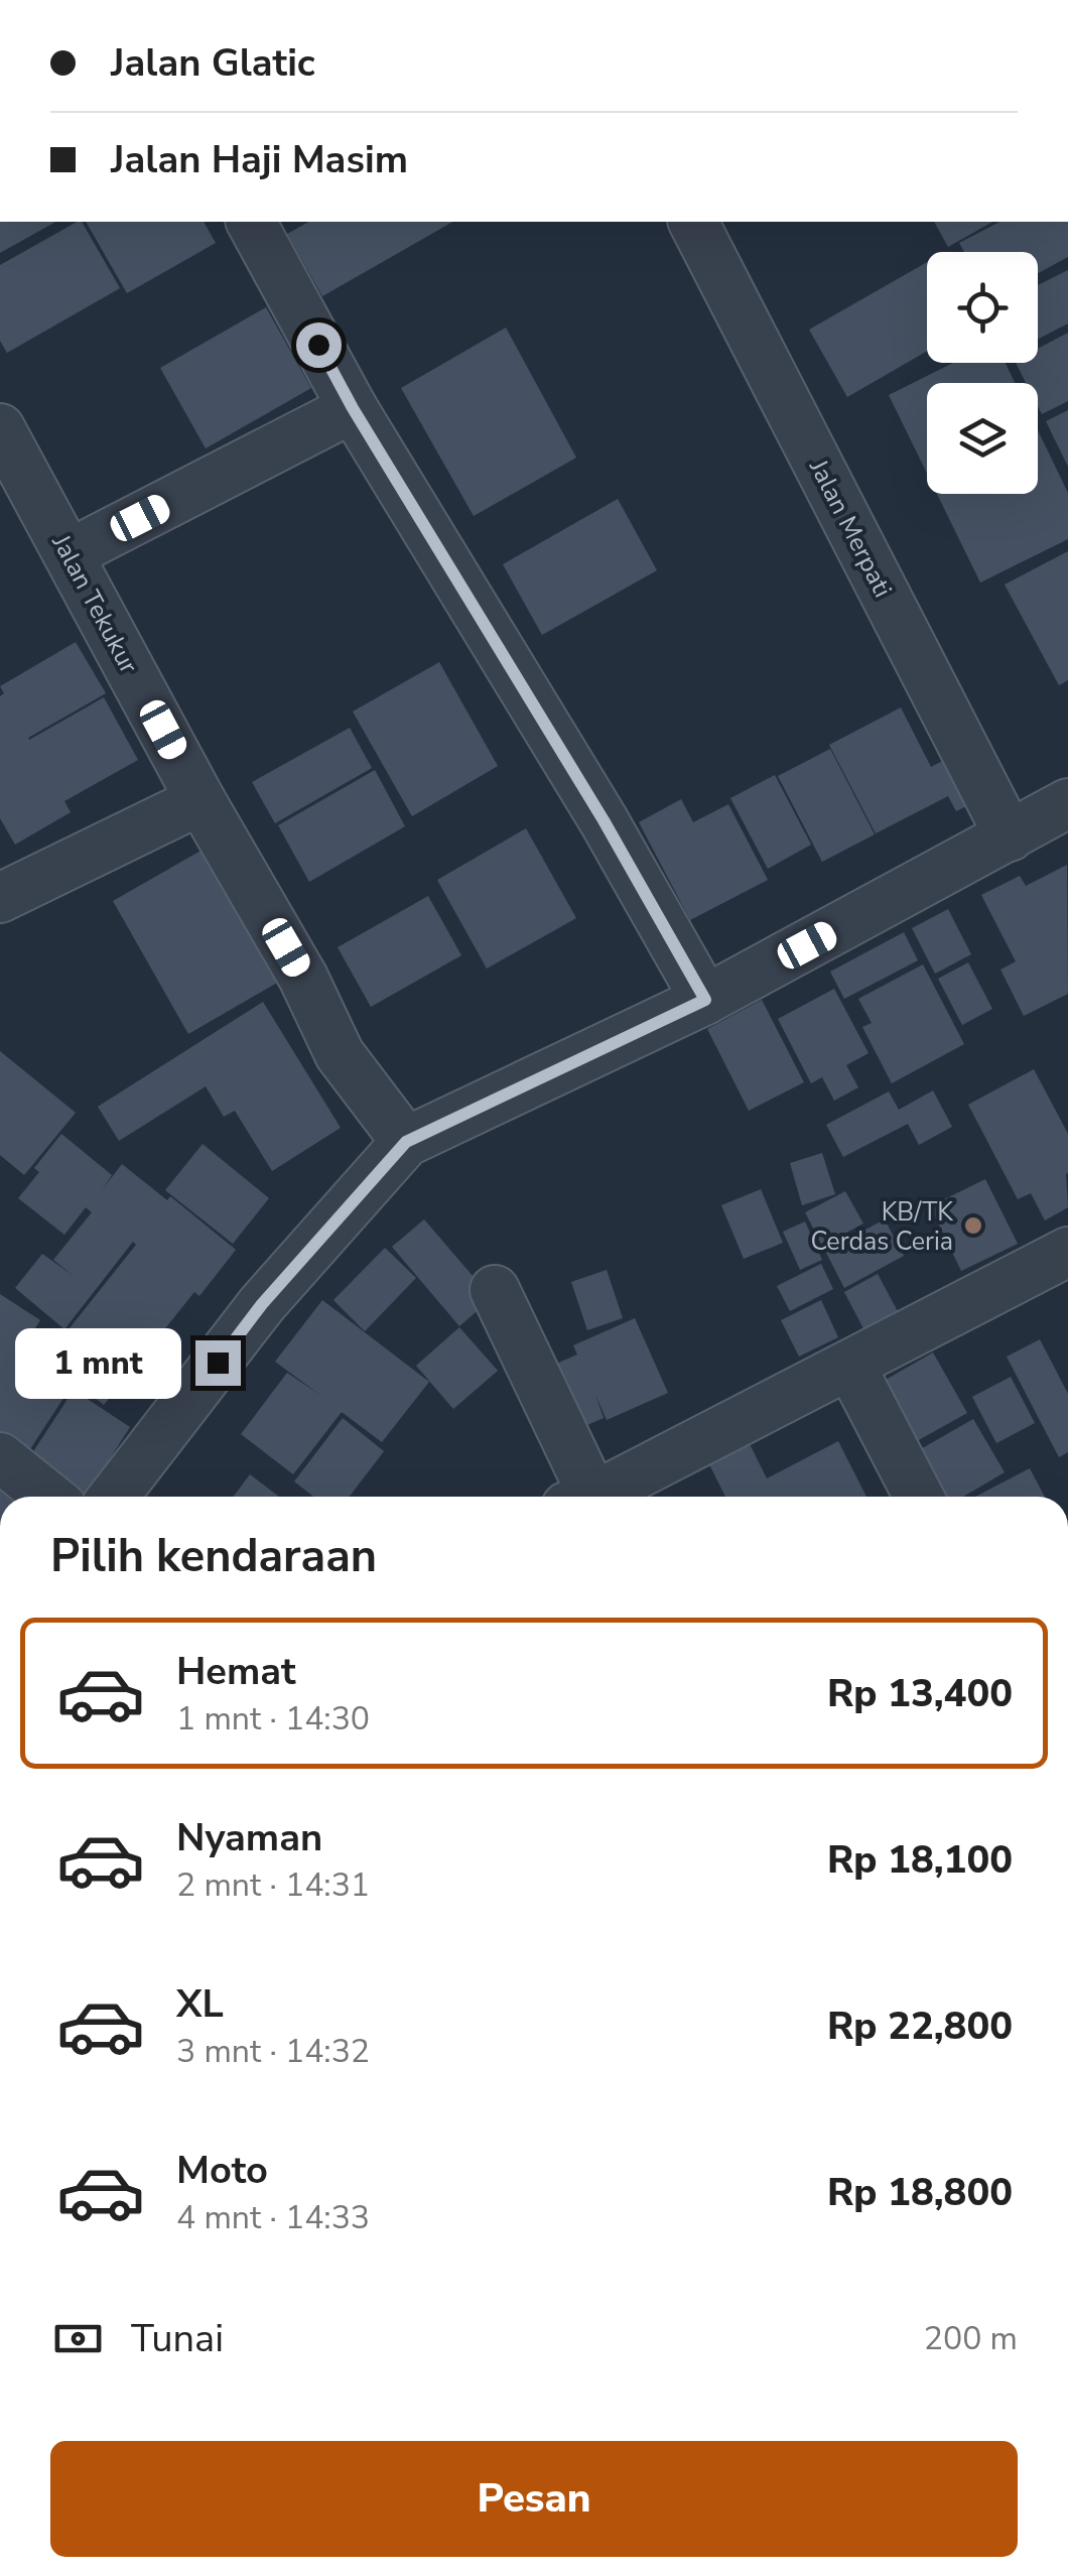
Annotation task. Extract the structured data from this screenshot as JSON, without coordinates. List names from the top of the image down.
{
  "streets": {
    "street": ["Jalan Merpati", "Jalan Tekukur"]
  },
  "places": ["KB/TK Cerdas Ceria"],
  "page": {
    "banner": ["Jalan Glatic", "Jalan Haji Masim"],
    "bubble": "1 mnt",
    "heading": "Pilih kendaraan",
    "list": [
      {
        "name": "Hemat",
        "note": "1 mnt · 14:30",
        "value": "Rp 13,400"
      },
      {
        "name": "Nyaman",
        "note": "2 mnt · 14:31",
        "value": "Rp 18,100"
      },
      {
        "name": "XL",
        "note": "3 mnt · 14:32",
        "value": "Rp 22,800"
      },
      {
        "name": "Moto",
        "note": "4 mnt · 14:33",
        "value": "Rp 18,800"
      }
    ],
    "pay": ["Tunai", "200 m"],
    "buttons": "Pesan"
  }
}
